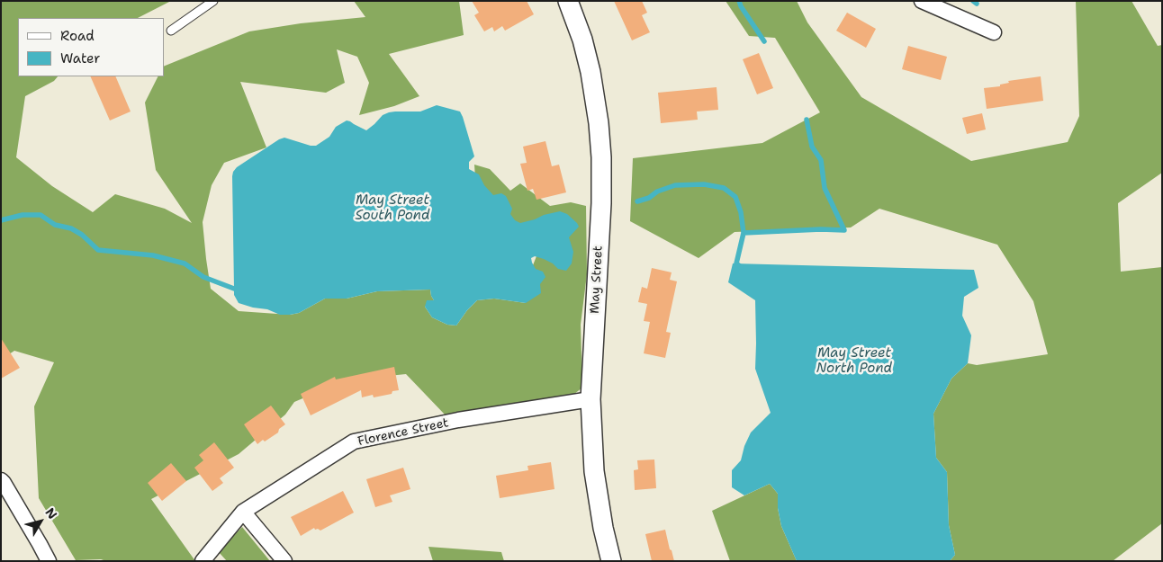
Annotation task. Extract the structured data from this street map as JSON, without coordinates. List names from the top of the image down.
{
  "streets": {
    "street": ["May Street", "Florence Street"]
  },
  "crossings": [
    ["May Street", "Florence Street"]
  ],
  "water": ["May Street South Pond", "May Street North Pond"],
  "legend": ["Road", "Water"],
  "north": "top right"
}
